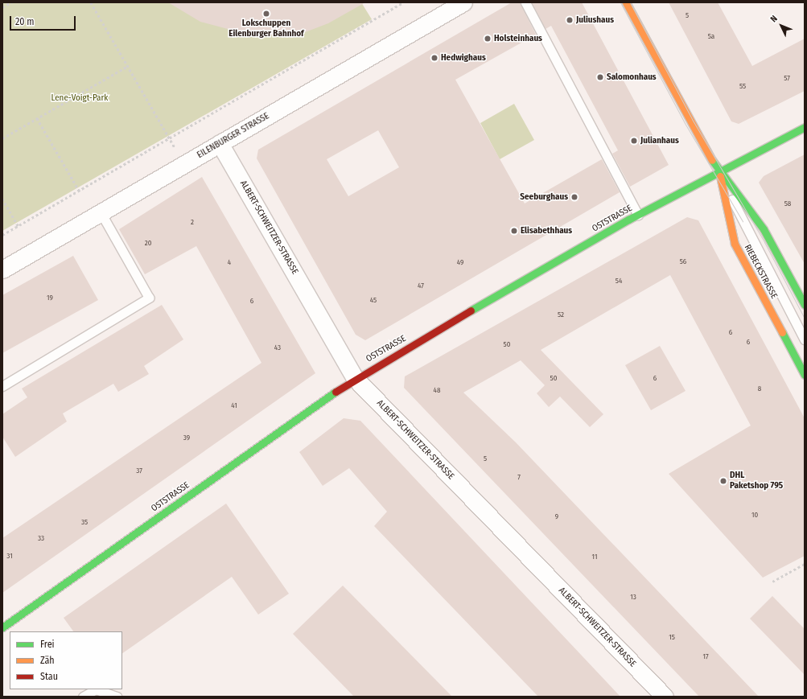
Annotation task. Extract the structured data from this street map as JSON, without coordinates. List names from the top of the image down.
{
  "streets": {
    "street": [
      "EILENBURGER STRASSE",
      "OSTSTRASSE",
      "ALBERT-SCHWEITZER-STRASSE",
      "RIEBECKSTRASSE"
    ]
  },
  "crossings": [
    ["EILENBURGER STRASSE", "ALBERT-SCHWEITZER-STRASSE"],
    ["OSTSTRASSE", "ALBERT-SCHWEITZER-STRASSE"],
    ["OSTSTRASSE", "RIEBECKSTRASSE"]
  ],
  "parks": ["Lene-Voigt-Park"],
  "places": [
    "Lokschuppen Eilenburger Bahnhof",
    "Juliushaus",
    "Holsteinhaus",
    "Hedwighaus",
    "Salomonhaus",
    "Julianhaus",
    "Seeburghaus",
    "Elisabethhaus",
    "DHL Paketshop 795"
  ],
  "house_numbers": [
    "5",
    "5a",
    "57",
    "55",
    "58",
    "2",
    "20",
    "56",
    "4",
    "49",
    "54",
    "47",
    "19",
    "45",
    "6",
    "52",
    "6",
    "6",
    "50",
    "43",
    "50",
    "6",
    "8",
    "48",
    "41",
    "39",
    "5",
    "37",
    "7",
    "10",
    "9",
    "35",
    "33",
    "31",
    "11",
    "13",
    "15",
    "17"
  ],
  "legend": ["Frei", "Zäh", "Stau"],
  "scale_bar": "20 m",
  "north": "top left"
}
